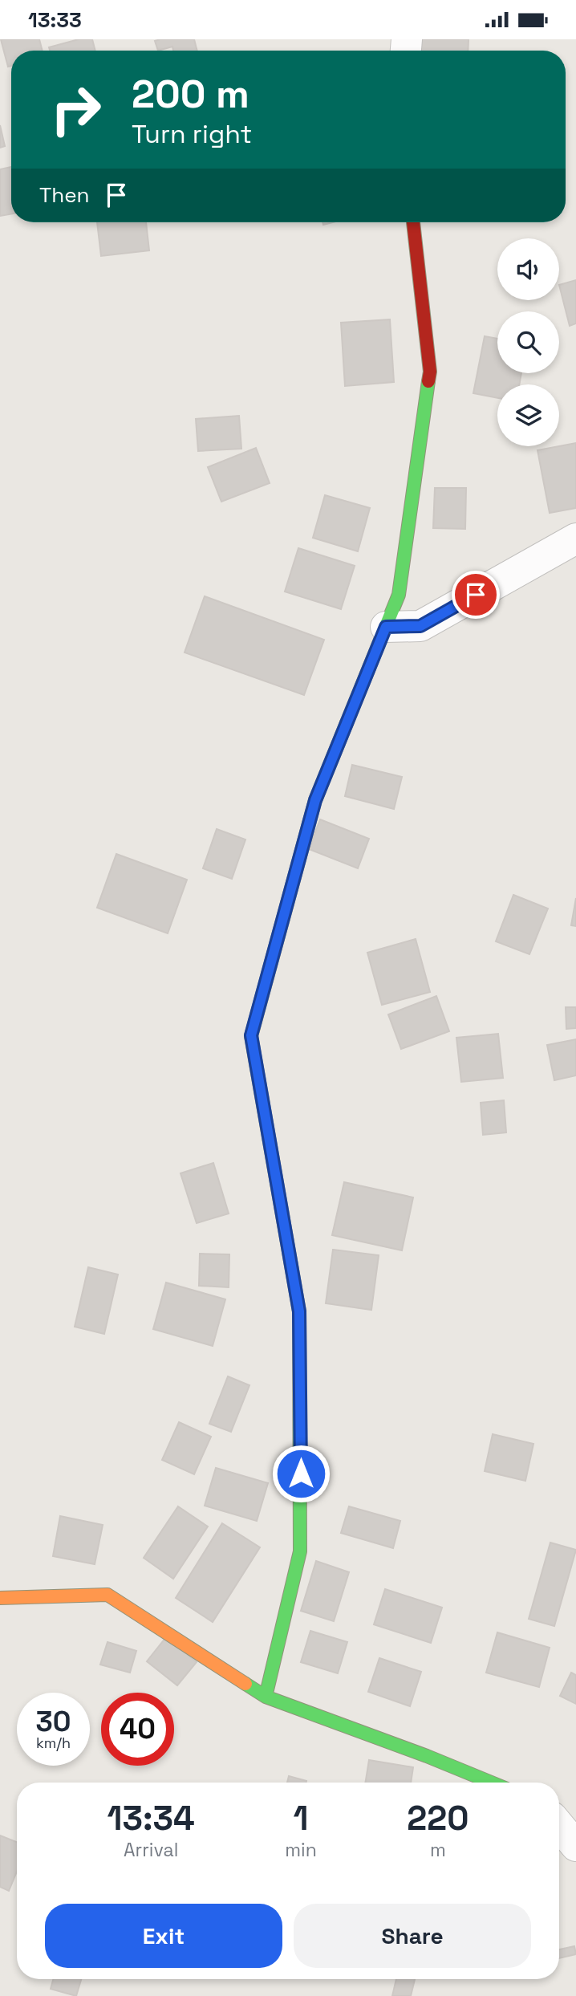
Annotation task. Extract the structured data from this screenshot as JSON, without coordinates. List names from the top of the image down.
{
  "page": {
    "status": "13:33",
    "turn": ["200 m", "Turn right"],
    "then": "Then",
    "speed": "30 km/h",
    "limit": "40",
    "eta": [
      "13:34",
      "Arrival",
      "1",
      "min",
      "220",
      "m"
    ],
    "buttons": ["Exit", "Share"]
  }
}
